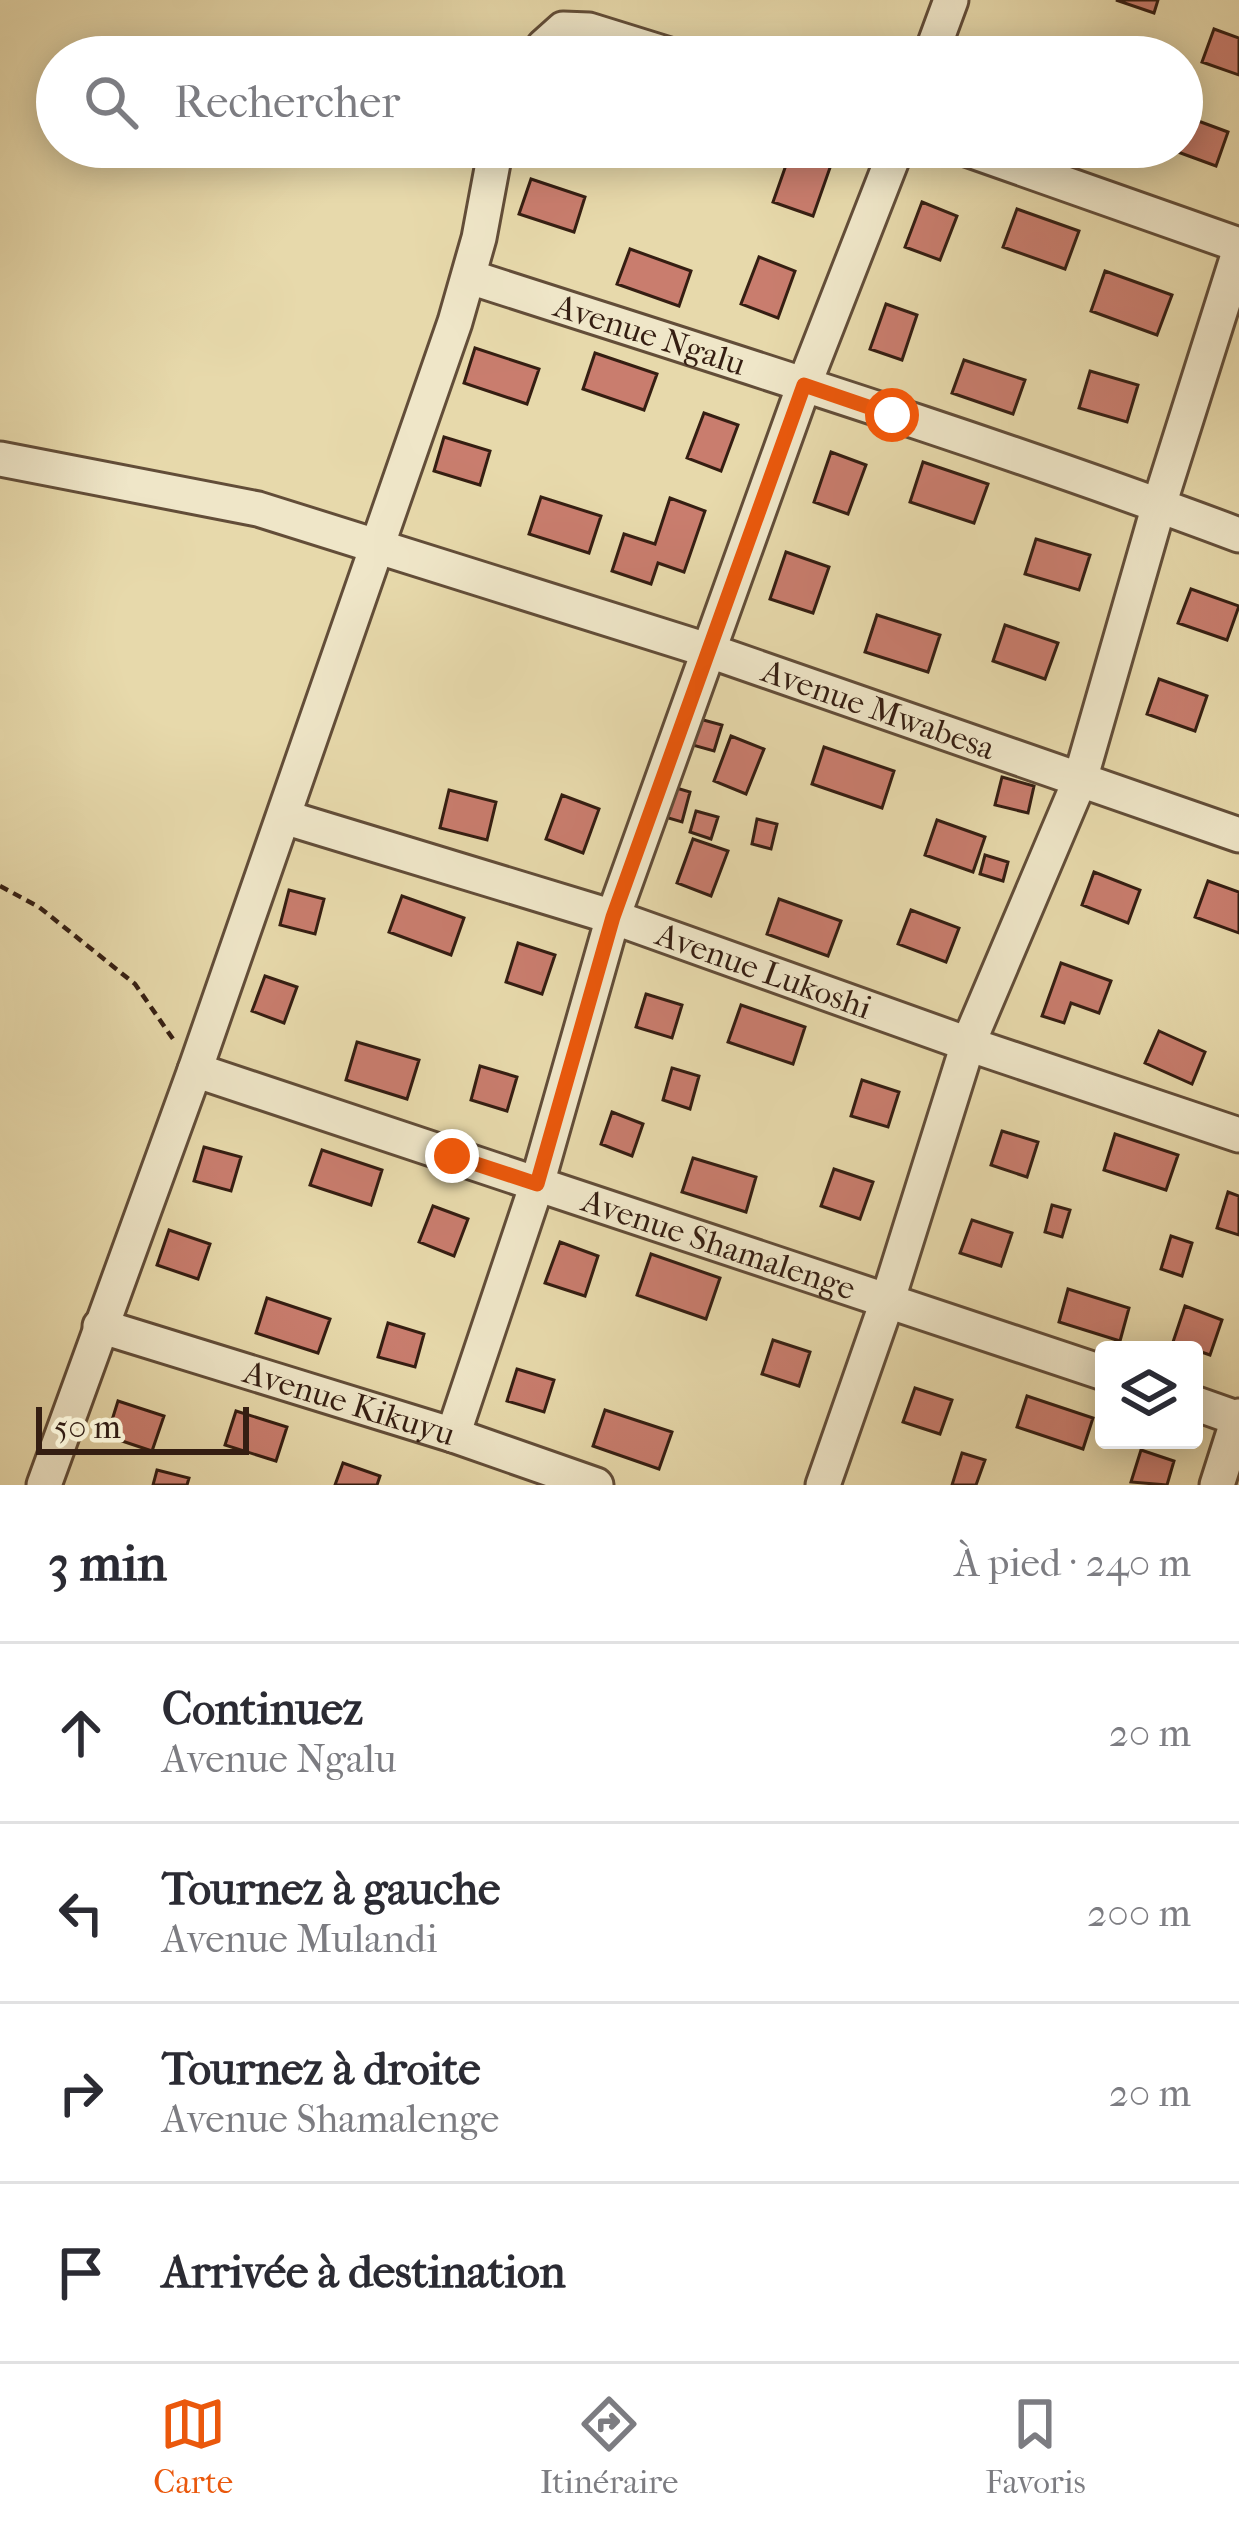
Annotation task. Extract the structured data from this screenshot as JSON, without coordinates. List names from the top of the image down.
{
  "streets": {
    "street": [
      "Avenue Ngalu",
      "Avenue Mwabesa",
      "Avenue Lukoshi",
      "Avenue Shamalenge",
      "Avenue Kikuyu"
    ]
  },
  "scale_bar": "50 m",
  "page": {
    "search": "Rechercher",
    "scale": "50 m",
    "heading": ["3 min", "À pied · 240 m"],
    "list": [
      ["Continuez", "Avenue Ngalu", "20 m"],
      ["Tournez à gauche", "Avenue Mulandi", "200 m"],
      ["Tournez à droite", "Avenue Shamalenge", "20 m"],
      "Arrivée à destination"
    ],
    "nav": ["Carte", "Itinéraire", "Favoris"]
  }
}
